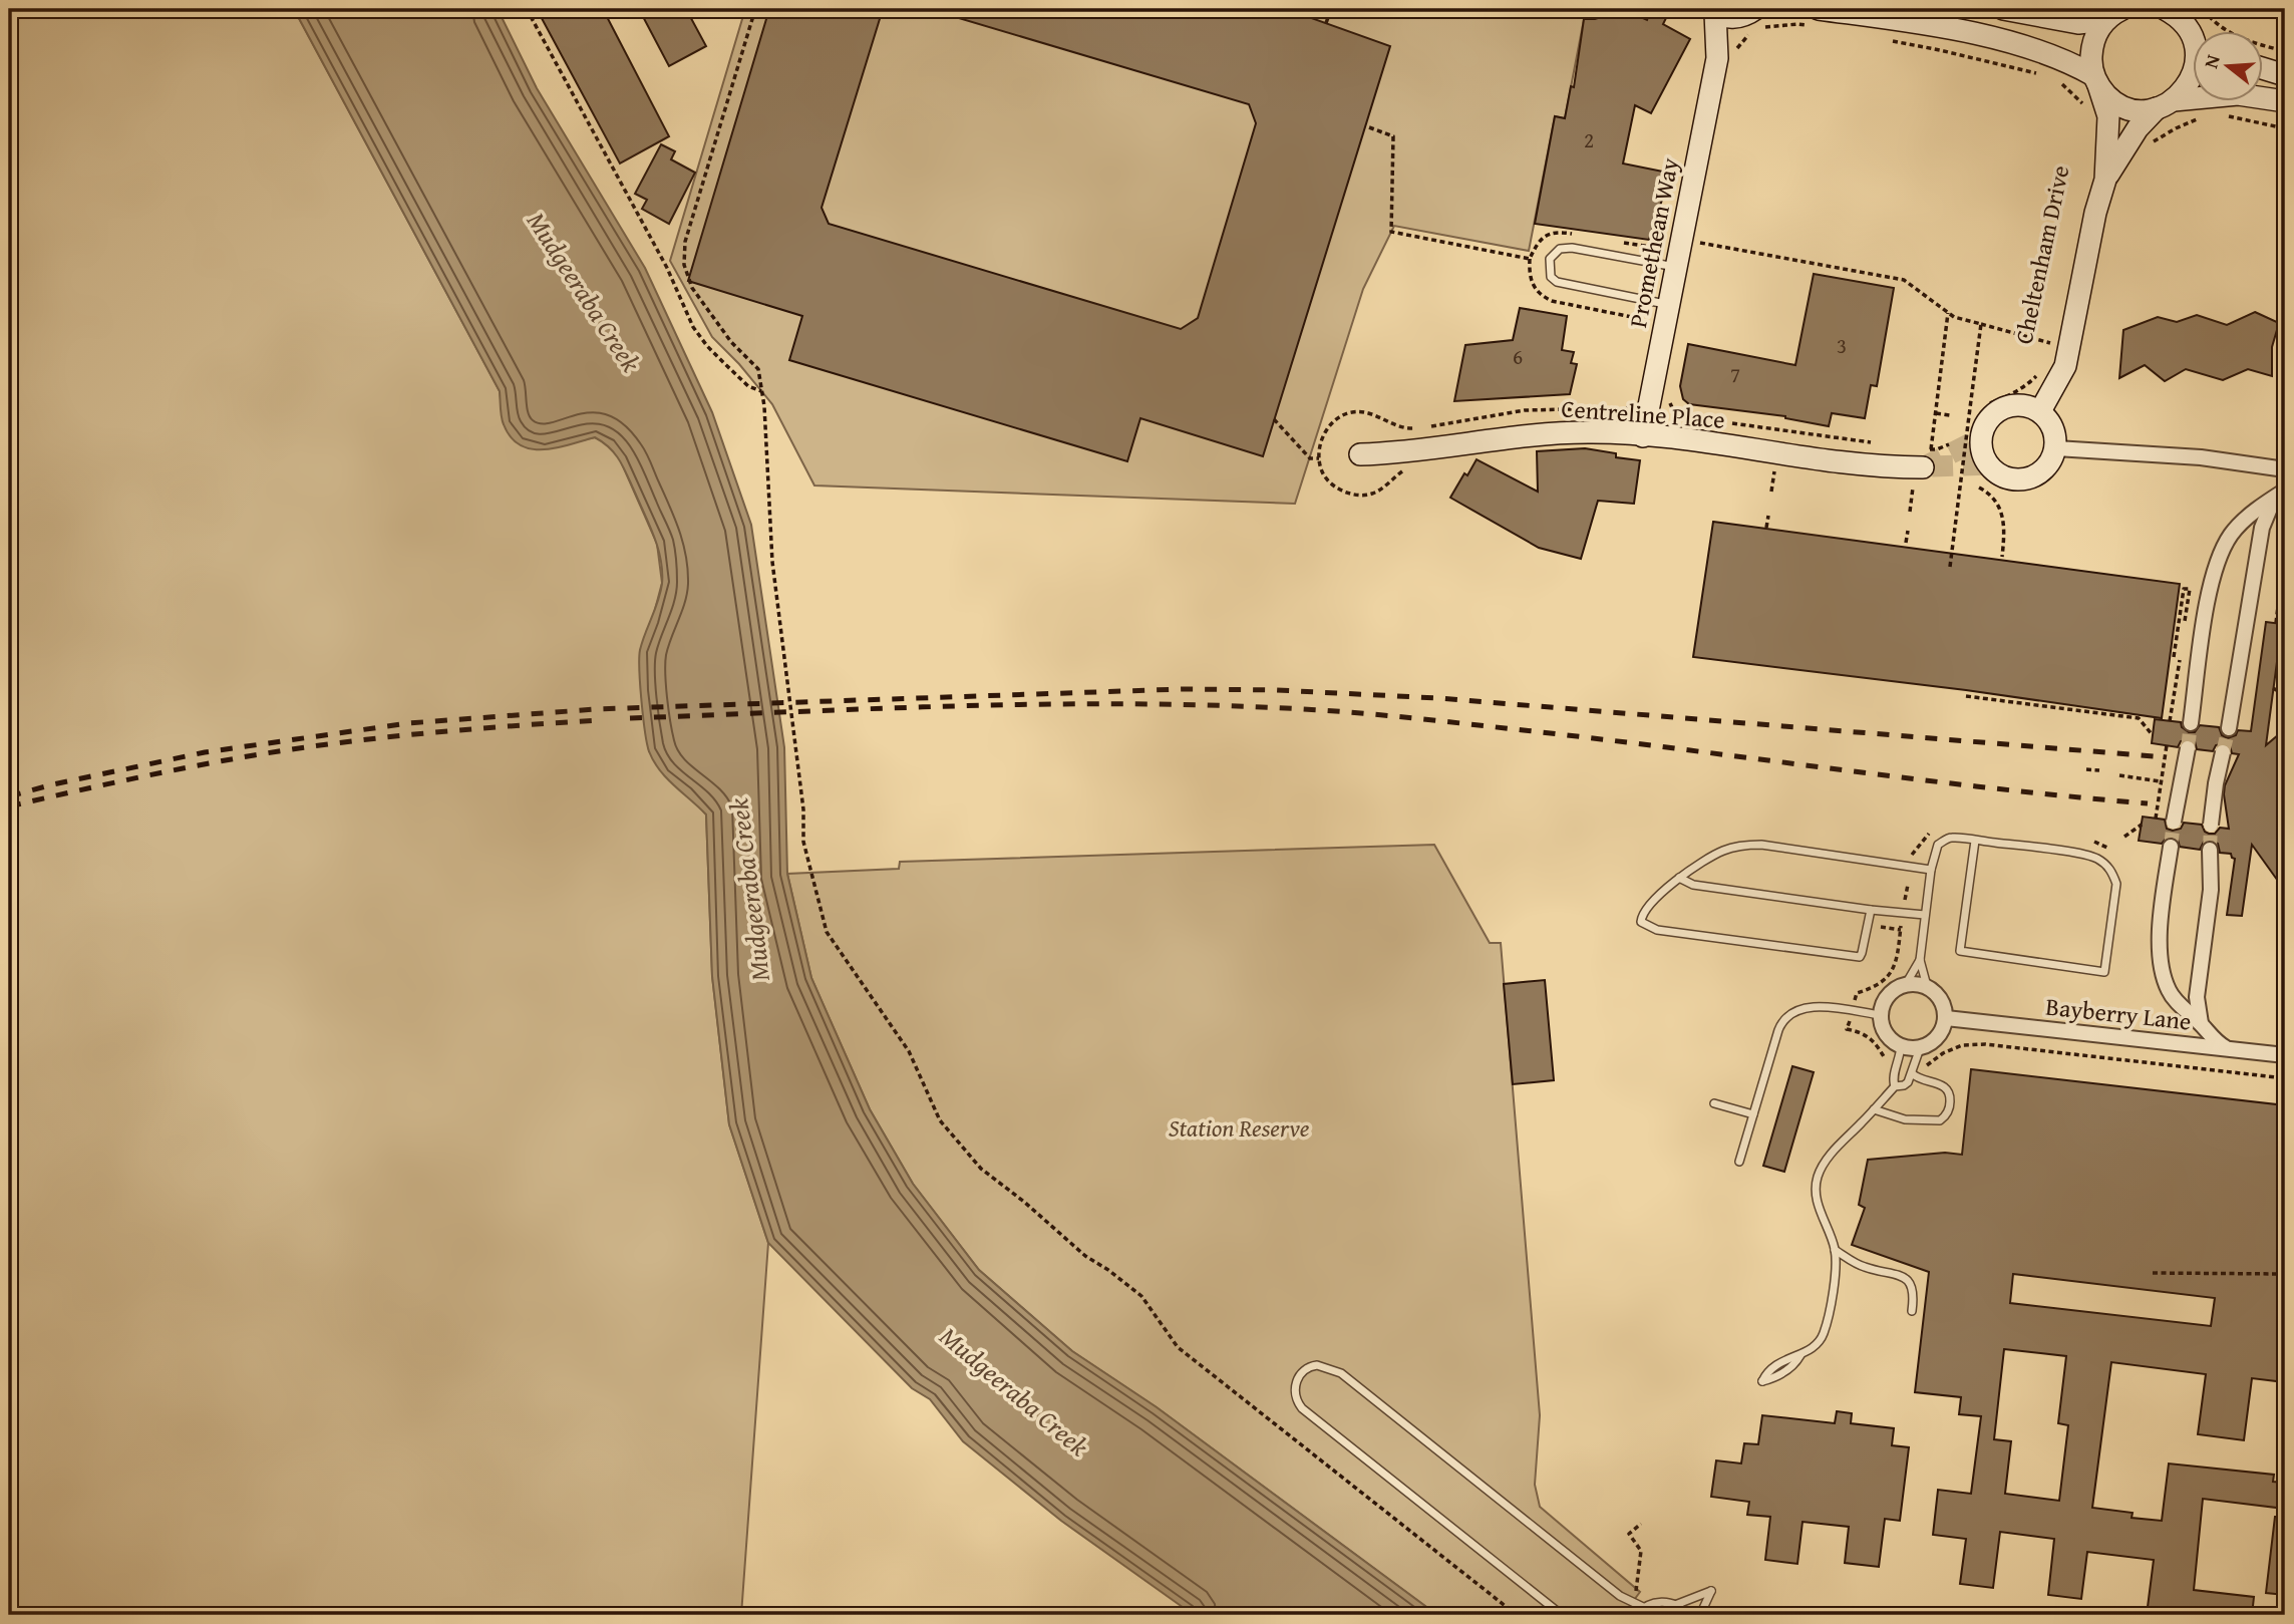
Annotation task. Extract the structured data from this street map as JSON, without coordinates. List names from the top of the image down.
{
  "streets": {
    "street": [
      "Promethean Way",
      "Cheltenham Drive",
      "Centreline Place",
      "Bayberry Lane"
    ]
  },
  "crossings": [
    ["Promethean Way", "Centreline Place"]
  ],
  "water": ["Mudgeeraba Creek"],
  "parks": ["Station Reserve"],
  "house_numbers": [
    "2",
    "3",
    "6",
    "7"
  ],
  "north": "left"
}
